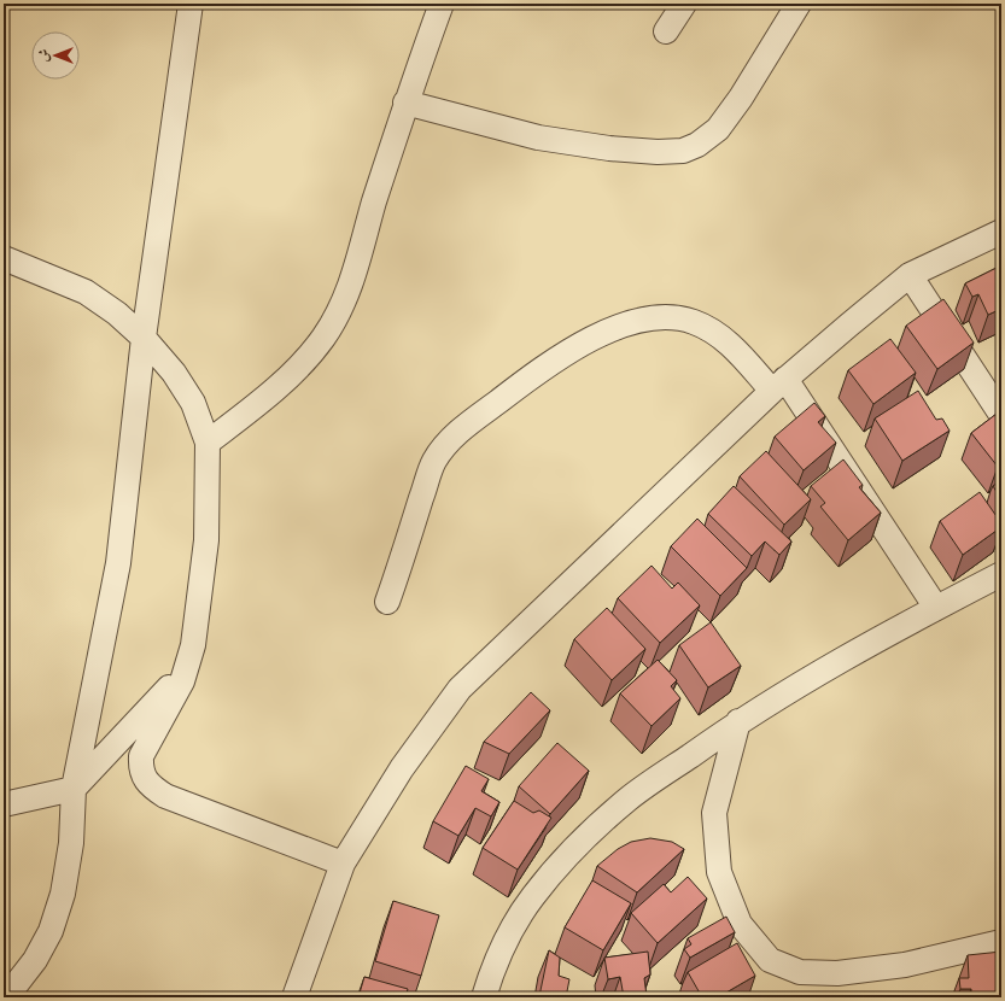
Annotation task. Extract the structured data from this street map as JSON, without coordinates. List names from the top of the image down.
{
  "north": "left"
}
